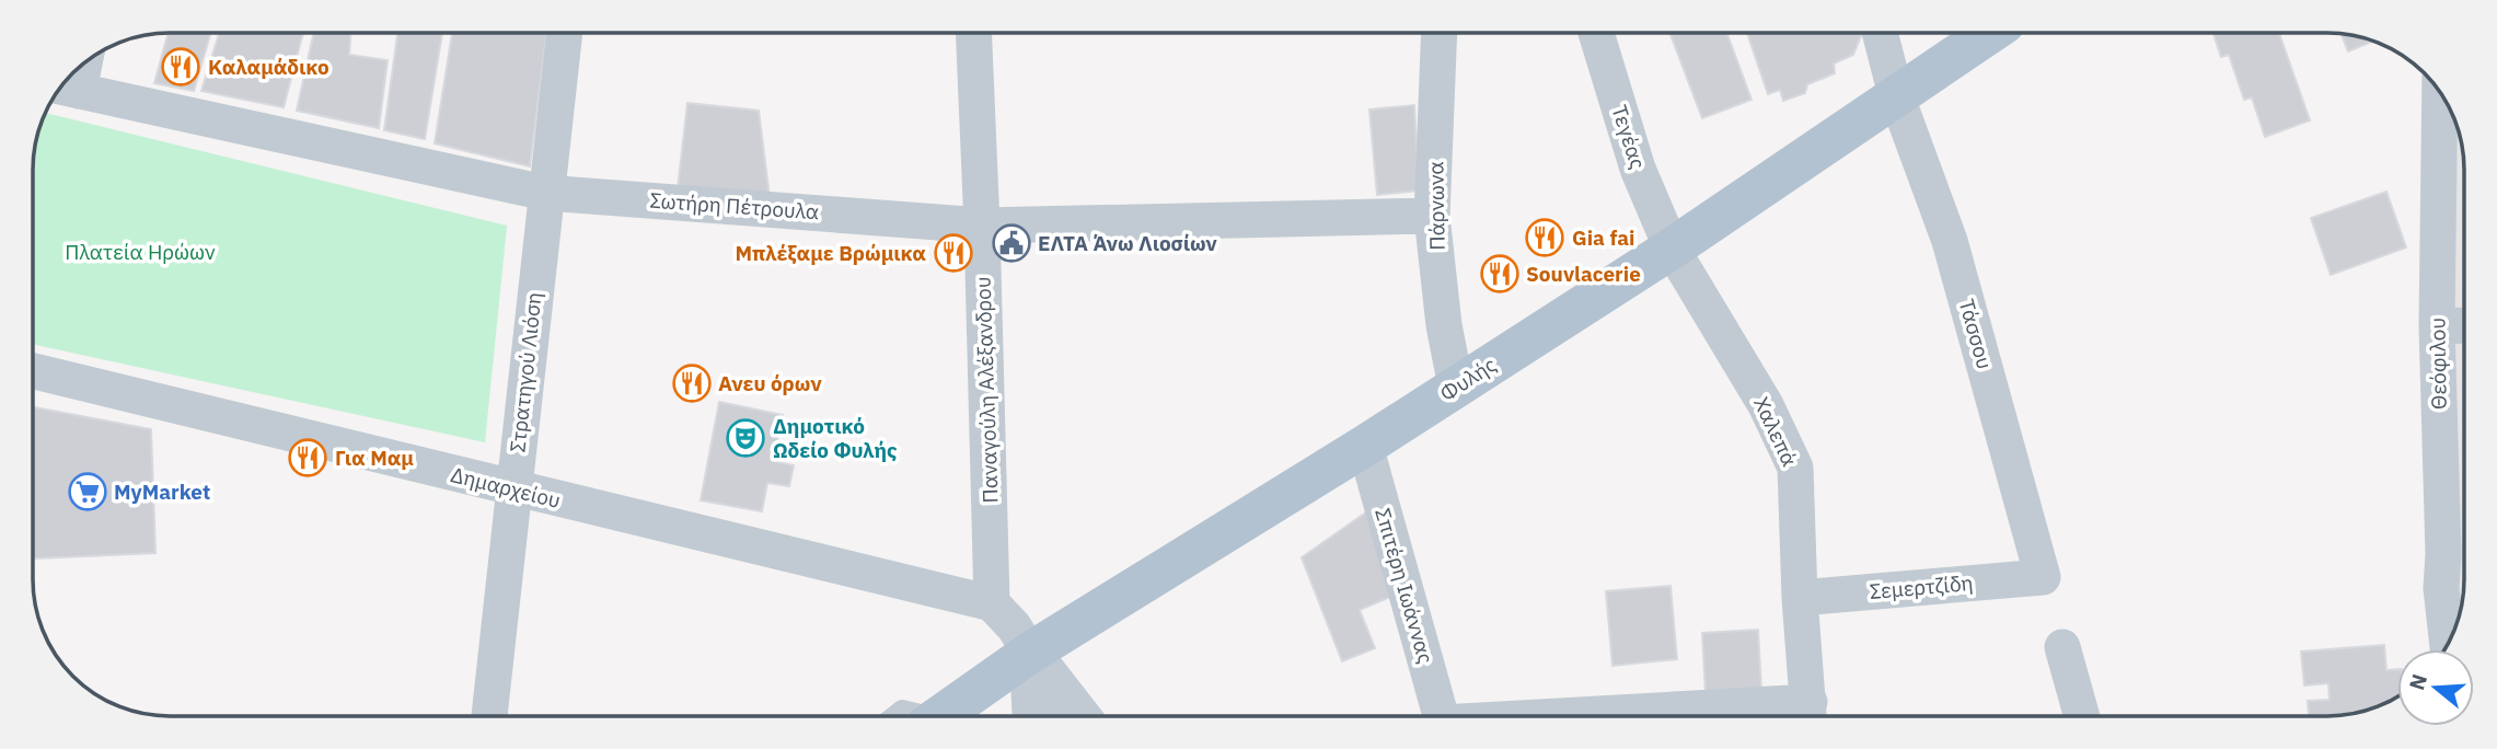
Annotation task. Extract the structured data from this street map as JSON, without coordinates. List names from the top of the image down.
{
  "streets": {
    "main road": ["Φυλής"],
    "street": [
      "Τεγέας",
      "Σωτήρη Πέτρουλα",
      "Πάρνωνα",
      "Τάσσου",
      "Θεόφιλου",
      "Στρατηγού Λιόση",
      "Παναγούλη Αλέξανδρου",
      "Χαλεπά",
      "Δημαρχείου",
      "Σπιτέρη Ιωάννας",
      "Σεμερτζίδη"
    ]
  },
  "crossings": [
    ["Τεγέας", "Φυλής"],
    ["Τεγέας", "Χαλεπά"],
    ["Σωτήρη Πέτρουλα", "Πάρνωνα"],
    ["Σωτήρη Πέτρουλα", "Στρατηγού Λιόση"],
    ["Σωτήρη Πέτρουλα", "Παναγούλη Αλέξανδρου"],
    ["Πάρνωνα", "Φυλής"],
    ["Τάσσου", "Φυλής"],
    ["Τάσσου", "Σεμερτζίδη"],
    ["Στρατηγού Λιόση", "Δημαρχείου"],
    ["Φυλής", "Χαλεπά"],
    ["Φυλής", "Σπιτέρη Ιωάννας"],
    ["Παναγούλη Αλέξανδρου", "Δημαρχείου"],
    ["Χαλεπά", "Σεμερτζίδη"]
  ],
  "parks": ["Πλατεία Ηρώων"],
  "places": {
    "restaurant": [
      "Καλαμάδικο",
      "Gia fai",
      "Μπλέξαμε Βρώμικα",
      "Souvlacerie",
      "Ανευ όρων",
      "Για Μαμ"
    ],
    "public building": ["ΕΛΤΑ Άνω Λιοσίων"],
    "theatre": ["Δημοτικό Ωδείο Φυλής"],
    "supermarket": ["MyMarket"]
  },
  "north": "left"
}
